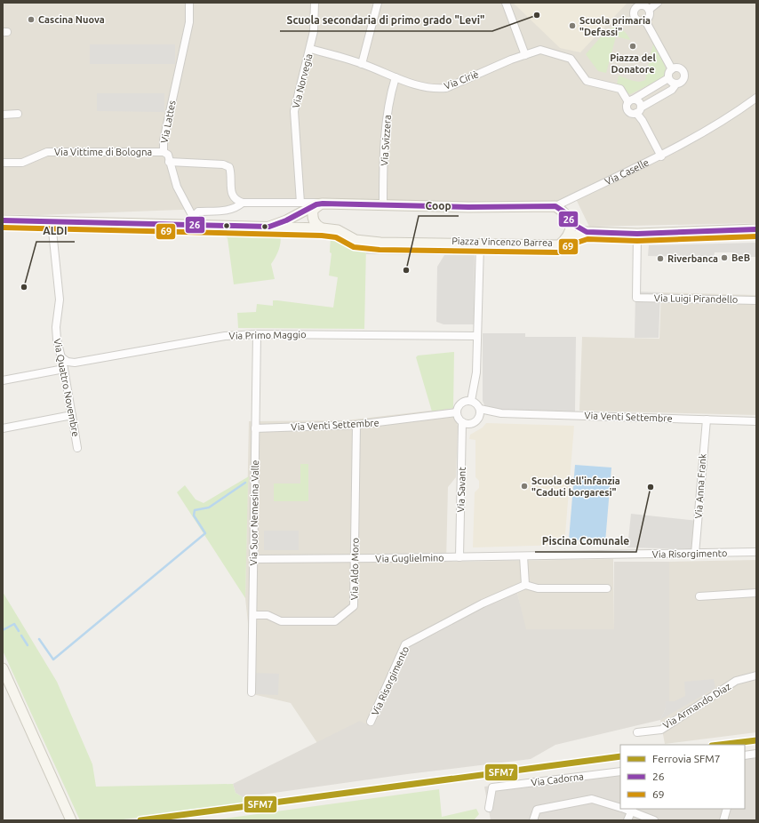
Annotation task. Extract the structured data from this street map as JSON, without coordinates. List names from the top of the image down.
{
  "streets": {
    "street": [
      "Via Ciriè",
      "Via Norvegia",
      "Via Lattes",
      "Via Svizzera",
      "Via Vittime di Bologna",
      "Via Caselle",
      "Piazza Vincenzo Barrea",
      "Via Luigi Pirandello",
      "Via Primo Maggio",
      "Via Quattro Novembre",
      "Via Venti Settembre",
      "Via Anna Frank",
      "Via Savant",
      "Via Suor Nemesina Valle",
      "Via Risorgimento",
      "Via Guglielmino",
      "Via Aldo Moro",
      "Via Armando Diaz",
      "Via Cadorna"
    ]
  },
  "crossings": [
    ["Via Ciriè", "Via Norvegia"],
    ["Via Ciriè", "Via Svizzera"],
    ["Via Lattes", "Via Vittime di Bologna"],
    ["Via Svizzera", "Via Caselle"],
    ["Via Caselle", "Piazza Vincenzo Barrea"],
    ["Via Primo Maggio", "Via Quattro Novembre"],
    ["Via Primo Maggio", "Via Suor Nemesina Valle"],
    ["Via Venti Settembre", "Via Anna Frank"],
    ["Via Venti Settembre", "Via Savant"],
    ["Via Venti Settembre", "Via Suor Nemesina Valle"],
    ["Via Venti Settembre", "Via Aldo Moro"],
    ["Via Anna Frank", "Via Risorgimento"],
    ["Via Savant", "Via Guglielmino"],
    ["Via Suor Nemesina Valle", "Via Guglielmino"],
    ["Via Suor Nemesina Valle", "Via Aldo Moro"],
    ["Via Risorgimento", "Via Guglielmino"],
    ["Via Guglielmino", "Via Aldo Moro"]
  ],
  "places": [
    "Scuola secondaria di primo grado \"Levi\"",
    "Cascina Nuova",
    "Scuola primaria \"Defassi\"",
    "Piazza del Donatore",
    "BeB",
    "Riverbanca",
    "Coop",
    "ALDI",
    "Scuola dell'infanzia \"Caduti borgaresi\"",
    "Piscina Comunale"
  ],
  "lines": ["transit line 26", "transit line 69", "rail line SFM7"],
  "legend": ["Ferrovia SFM7", "26", "69"]
}
